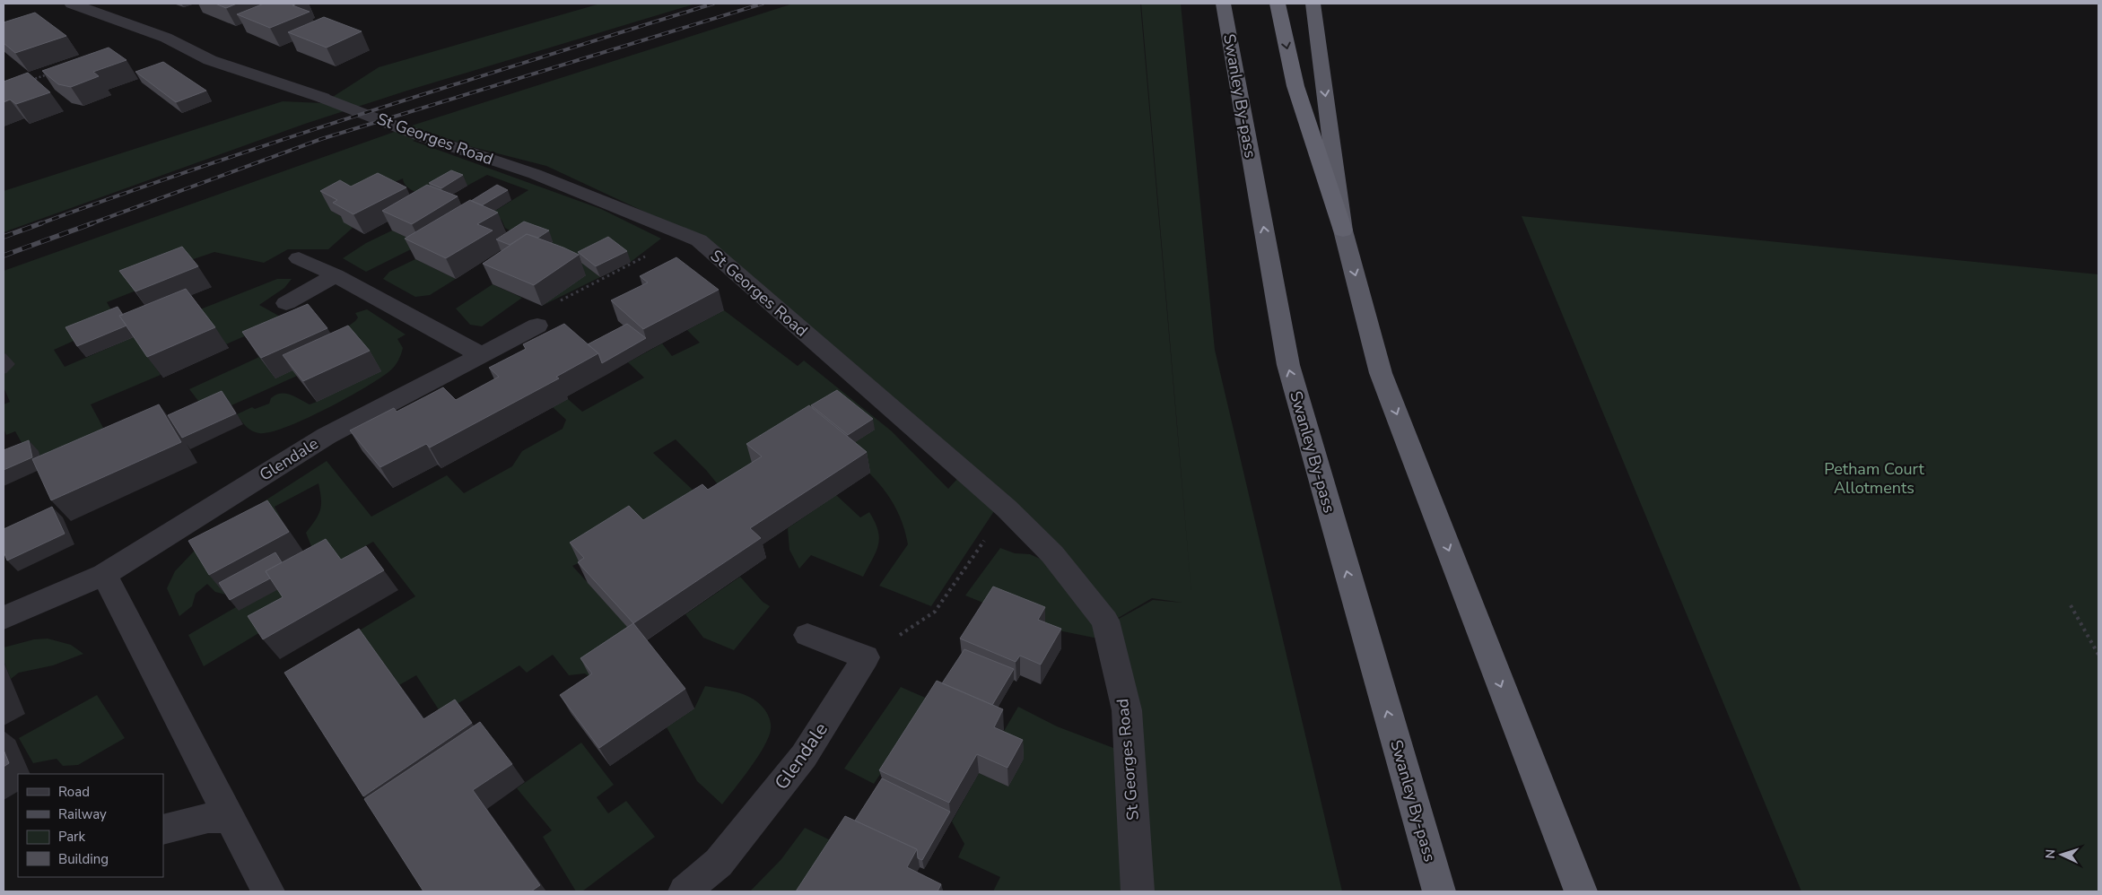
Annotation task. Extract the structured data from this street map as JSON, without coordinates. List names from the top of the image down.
{
  "streets": {
    "highway": ["Swanley By-pass"],
    "street": ["St Georges Road", "Glendale"]
  },
  "parks": ["Petham Court Allotments"],
  "legend": [
    "Road",
    "Railway",
    "Park",
    "Building"
  ],
  "north": "left"
}
